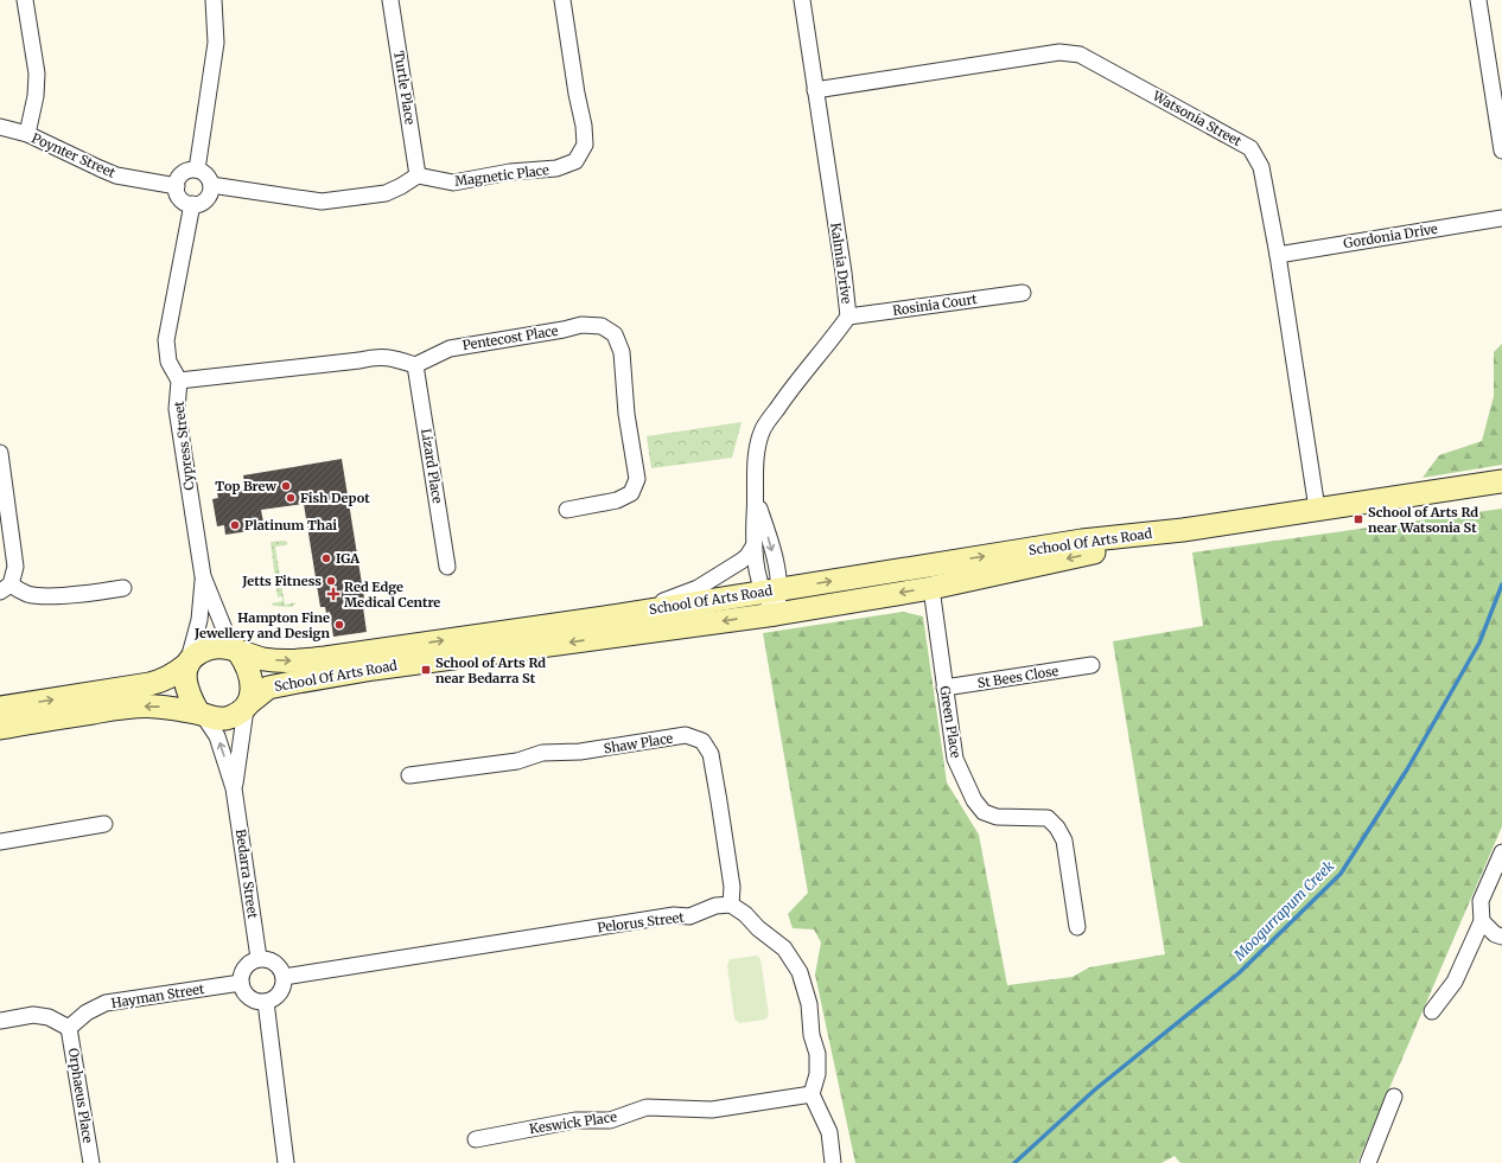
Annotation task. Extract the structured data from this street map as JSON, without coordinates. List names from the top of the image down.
{
  "streets": {
    "street": [
      "Turtle Place",
      "Watsonia Street",
      "Poynter Street",
      "Magnetic Place",
      "Gordonia Drive",
      "Kalmia Drive",
      "Rosinia Court",
      "Pentecost Place",
      "Cypress Street",
      "Lizard Place",
      "School Of Arts Road",
      "St Bees Close",
      "Green Place",
      "Shaw Place",
      "Bedarra Street",
      "Pelorus Street",
      "Hayman Street",
      "Orphaeus Place",
      "Keswick Place"
    ]
  },
  "crossings": [
    ["Turtle Place", "Magnetic Place"],
    ["Watsonia Street", "Gordonia Drive"],
    ["Watsonia Street", "Kalmia Drive"],
    ["Watsonia Street", "School Of Arts Road"],
    ["Kalmia Drive", "Rosinia Court"],
    ["Kalmia Drive", "School Of Arts Road"],
    ["Pentecost Place", "Lizard Place"],
    ["Cypress Street", "School Of Arts Road"],
    ["Cypress Street", "Bedarra Street"],
    ["School Of Arts Road", "Green Place"],
    ["School Of Arts Road", "Bedarra Street"],
    ["St Bees Close", "Green Place"],
    ["Shaw Place", "Pelorus Street"],
    ["Bedarra Street", "Pelorus Street"],
    ["Bedarra Street", "Hayman Street"],
    ["Pelorus Street", "Hayman Street"],
    ["Hayman Street", "Orphaeus Place"]
  ],
  "water": ["Moogurrapum Creek"],
  "places": {
    "other": [
      "Top Brew",
      "Fish Depot",
      "Platinum Thai",
      "IGA",
      "Jetts Fitness",
      "Hampton Fine Jewellery and Design"
    ],
    "transit": ["School of Arts Rd near Watsonia St", "School of Arts Rd near Bedarra St"],
    "health": ["Red Edge Medical Centre"]
  }
}
